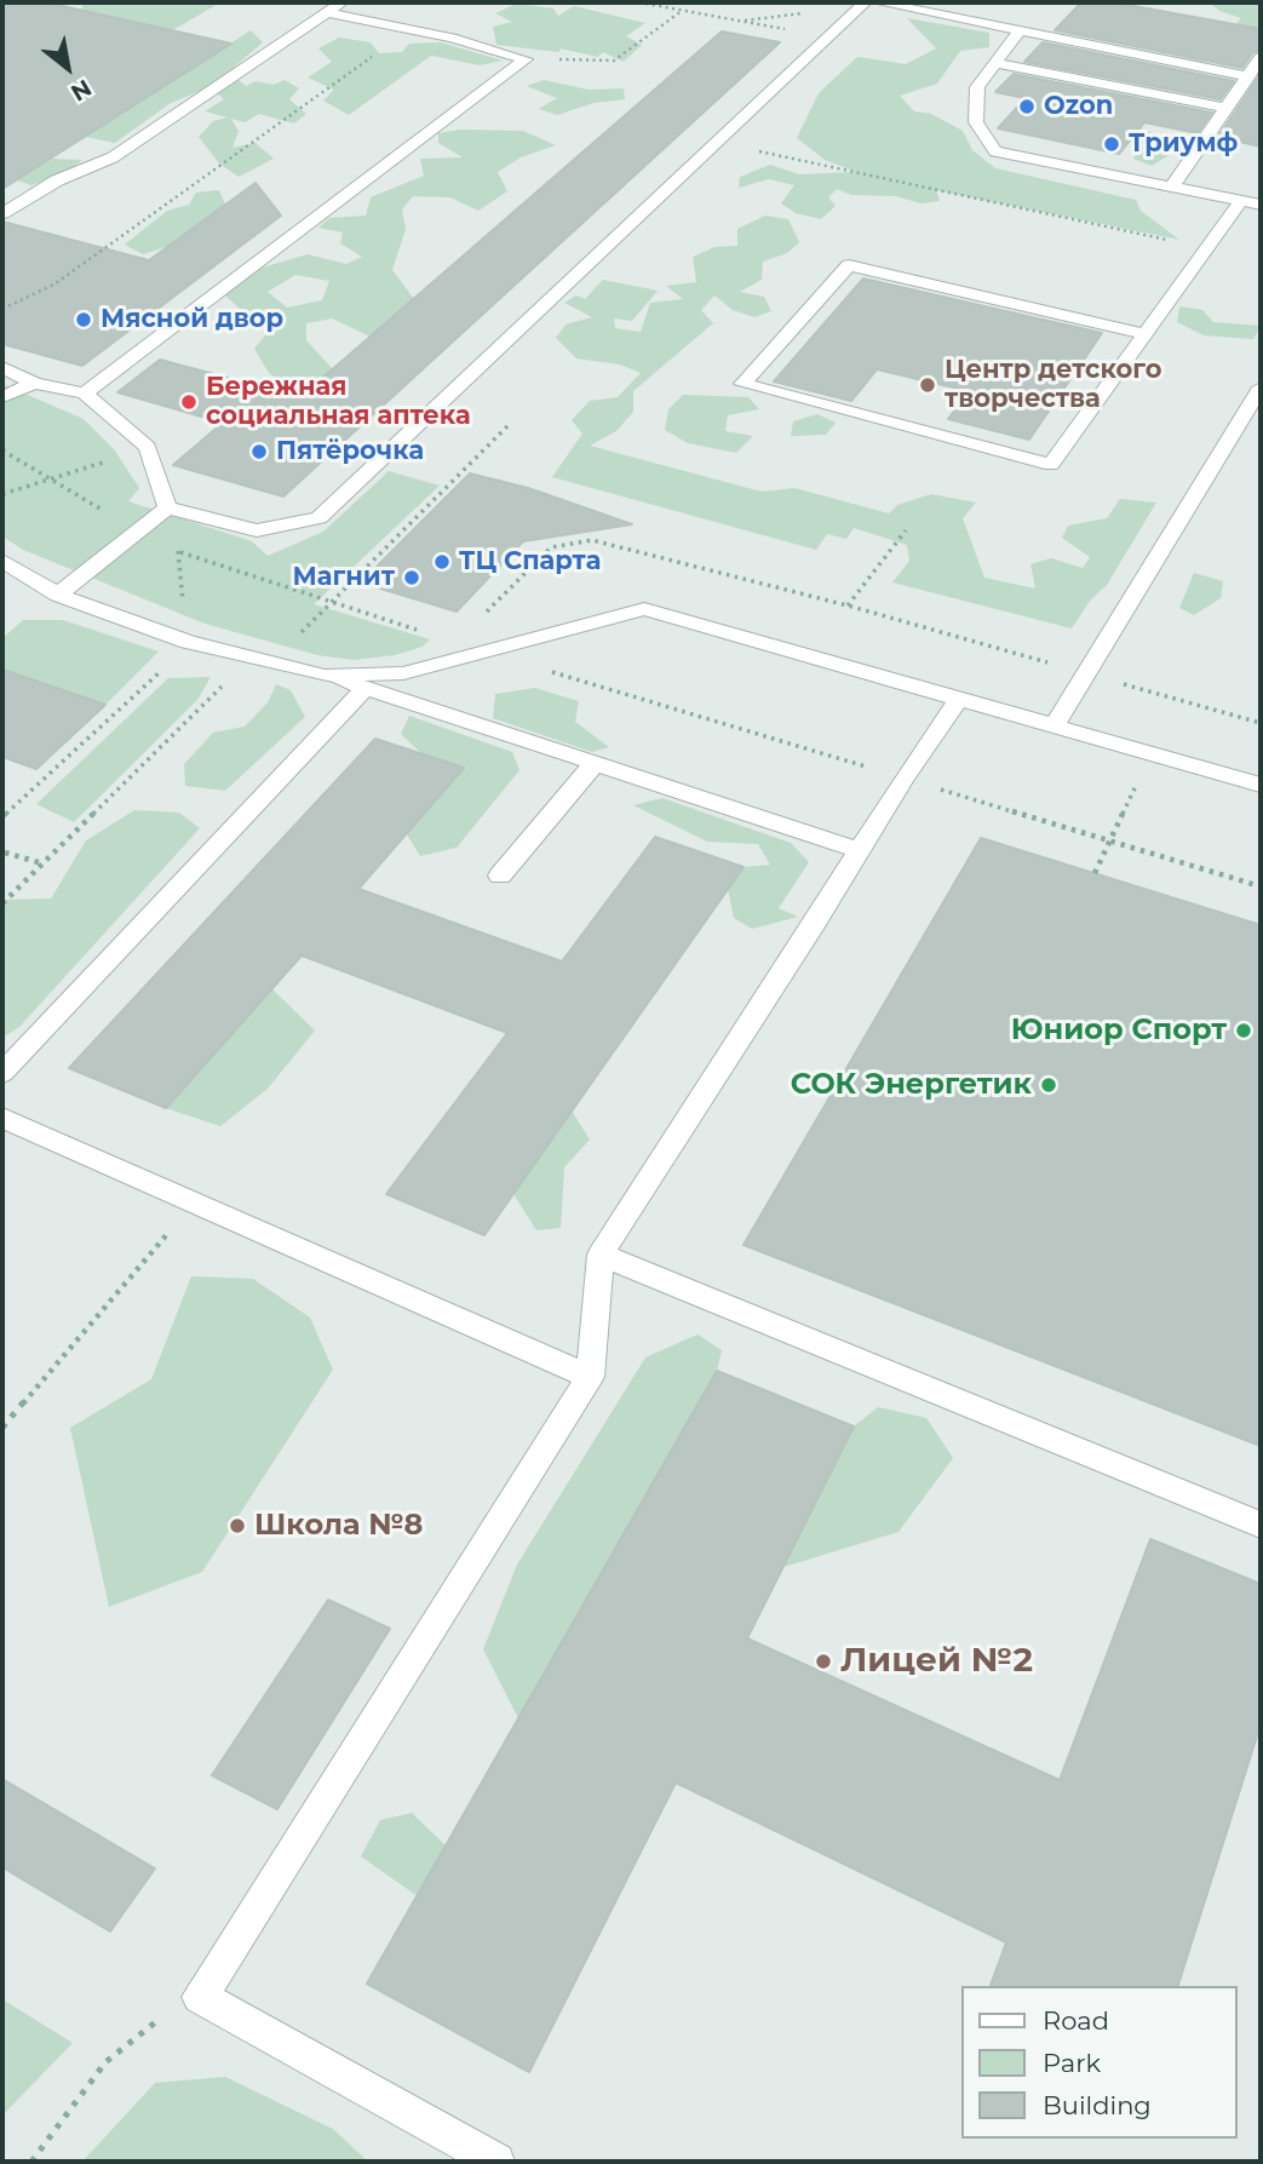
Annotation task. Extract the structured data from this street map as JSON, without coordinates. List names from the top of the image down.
{
  "places": [
    "Ozon",
    "Триумф",
    "Мясной двор",
    "Центр детского творчества",
    "Бережная социальная аптека",
    "Пятёрочка",
    "ТЦ Спарта",
    "Магнит",
    "Юниор Спорт",
    "СОК Энергетик",
    "Школа №8",
    "Лицей №2"
  ],
  "legend": ["Road", "Park", "Building"],
  "north": "bottom right"
}
